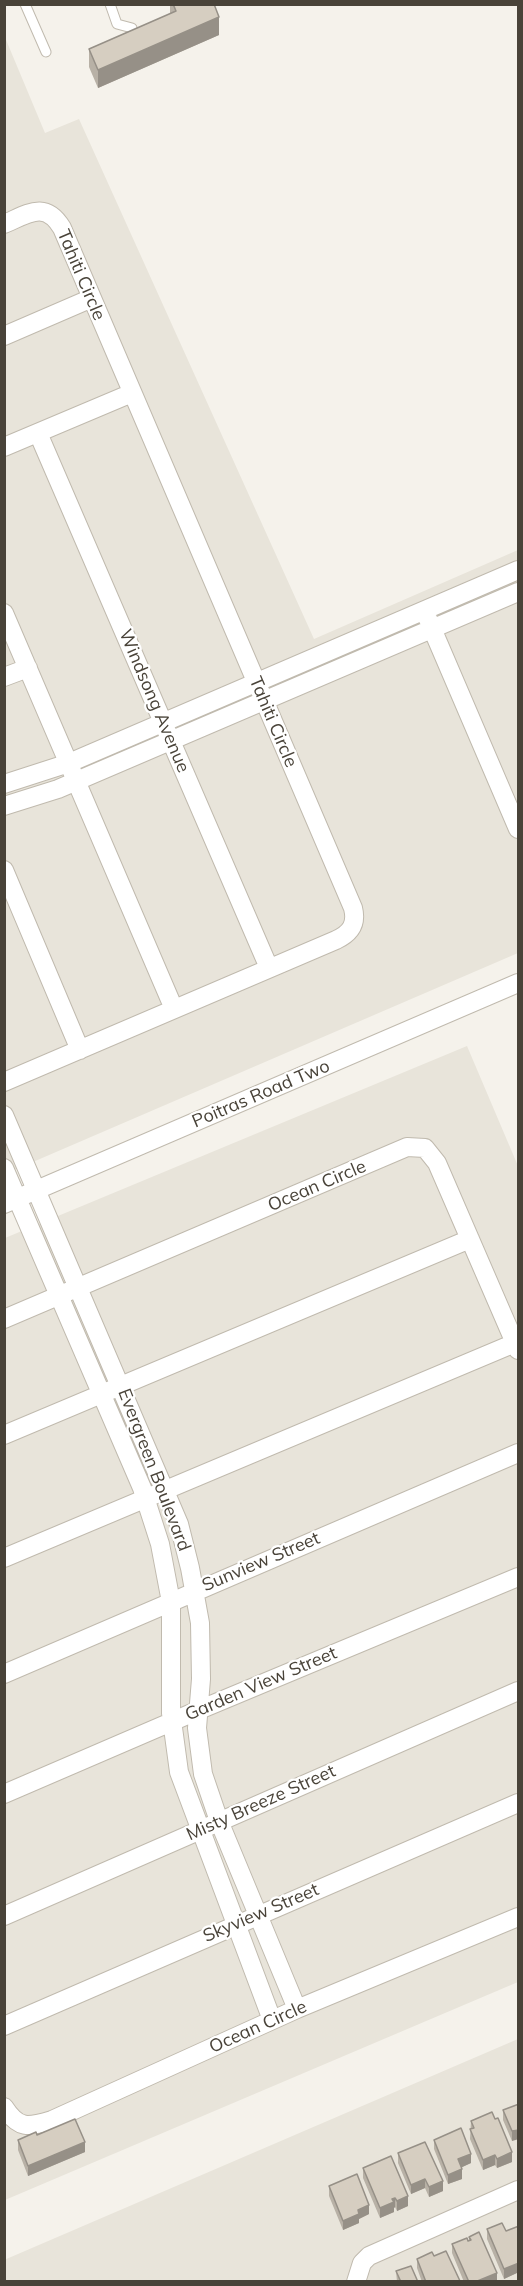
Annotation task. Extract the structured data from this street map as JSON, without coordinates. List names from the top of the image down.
{
  "streets": {
    "street": [
      "Tahiti Circle",
      "Windsong Avenue",
      "Poitras Road Two",
      "Ocean Circle",
      "Evergreen Boulevard",
      "Sunview Street",
      "Garden View Street",
      "Misty Breeze Street",
      "Skyview Street"
    ]
  },
  "crossings": [
    ["Tahiti Circle", "Windsong Avenue"],
    ["Poitras Road Two", "Evergreen Boulevard"],
    ["Ocean Circle", "Evergreen Boulevard"],
    ["Evergreen Boulevard", "Sunview Street"],
    ["Evergreen Boulevard", "Garden View Street"],
    ["Evergreen Boulevard", "Misty Breeze Street"],
    ["Evergreen Boulevard", "Skyview Street"]
  ]
}
